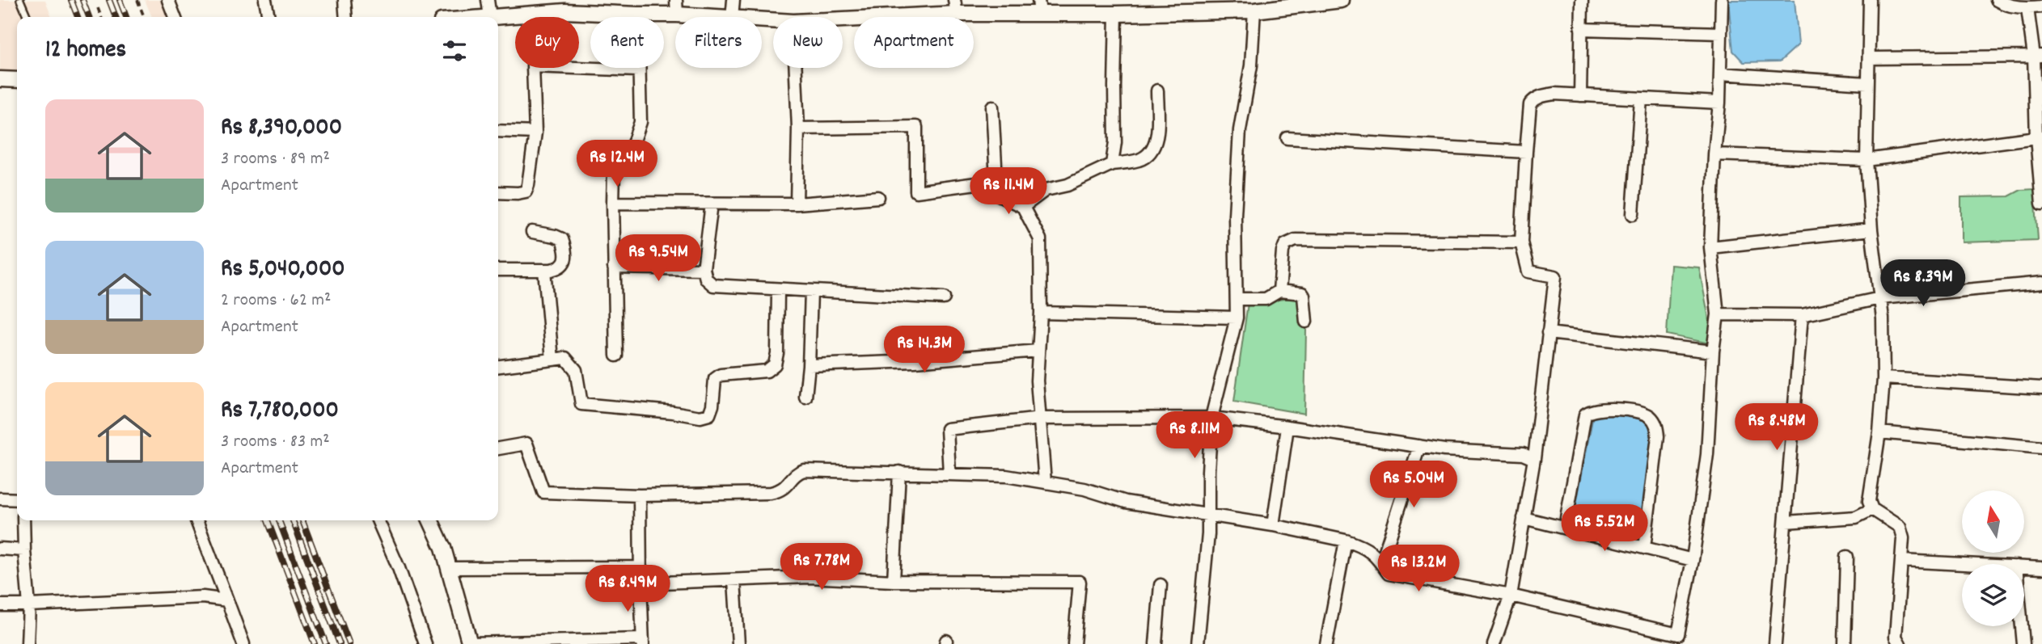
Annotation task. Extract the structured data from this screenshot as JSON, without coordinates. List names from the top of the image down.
{
  "north": "top",
  "page": {
    "chip": [
      "Buy",
      "Rent",
      "Filters",
      "New",
      "Apartment"
    ],
    "heading": "12 homes",
    "list": [
      {
        "name": "Rs 8,390,000",
        "note": "3 rooms · 89 m² · Apartment"
      },
      {
        "name": "Rs 5,040,000",
        "note": "2 rooms · 62 m² · Apartment"
      },
      {
        "name": "Rs 7,780,000",
        "note": "3 rooms · 83 m² · Apartment"
      }
    ],
    "price": [
      "Rs 12.4M",
      "Rs 11.4M",
      "Rs 9.54M",
      "Rs 8.39M",
      "Rs 14.3M",
      "Rs 8.48M",
      "Rs 8.11M",
      "Rs 5.04M",
      "Rs 5.52M",
      "Rs 7.78M",
      "Rs 13.2M",
      "Rs 8.49M"
    ]
  }
}
